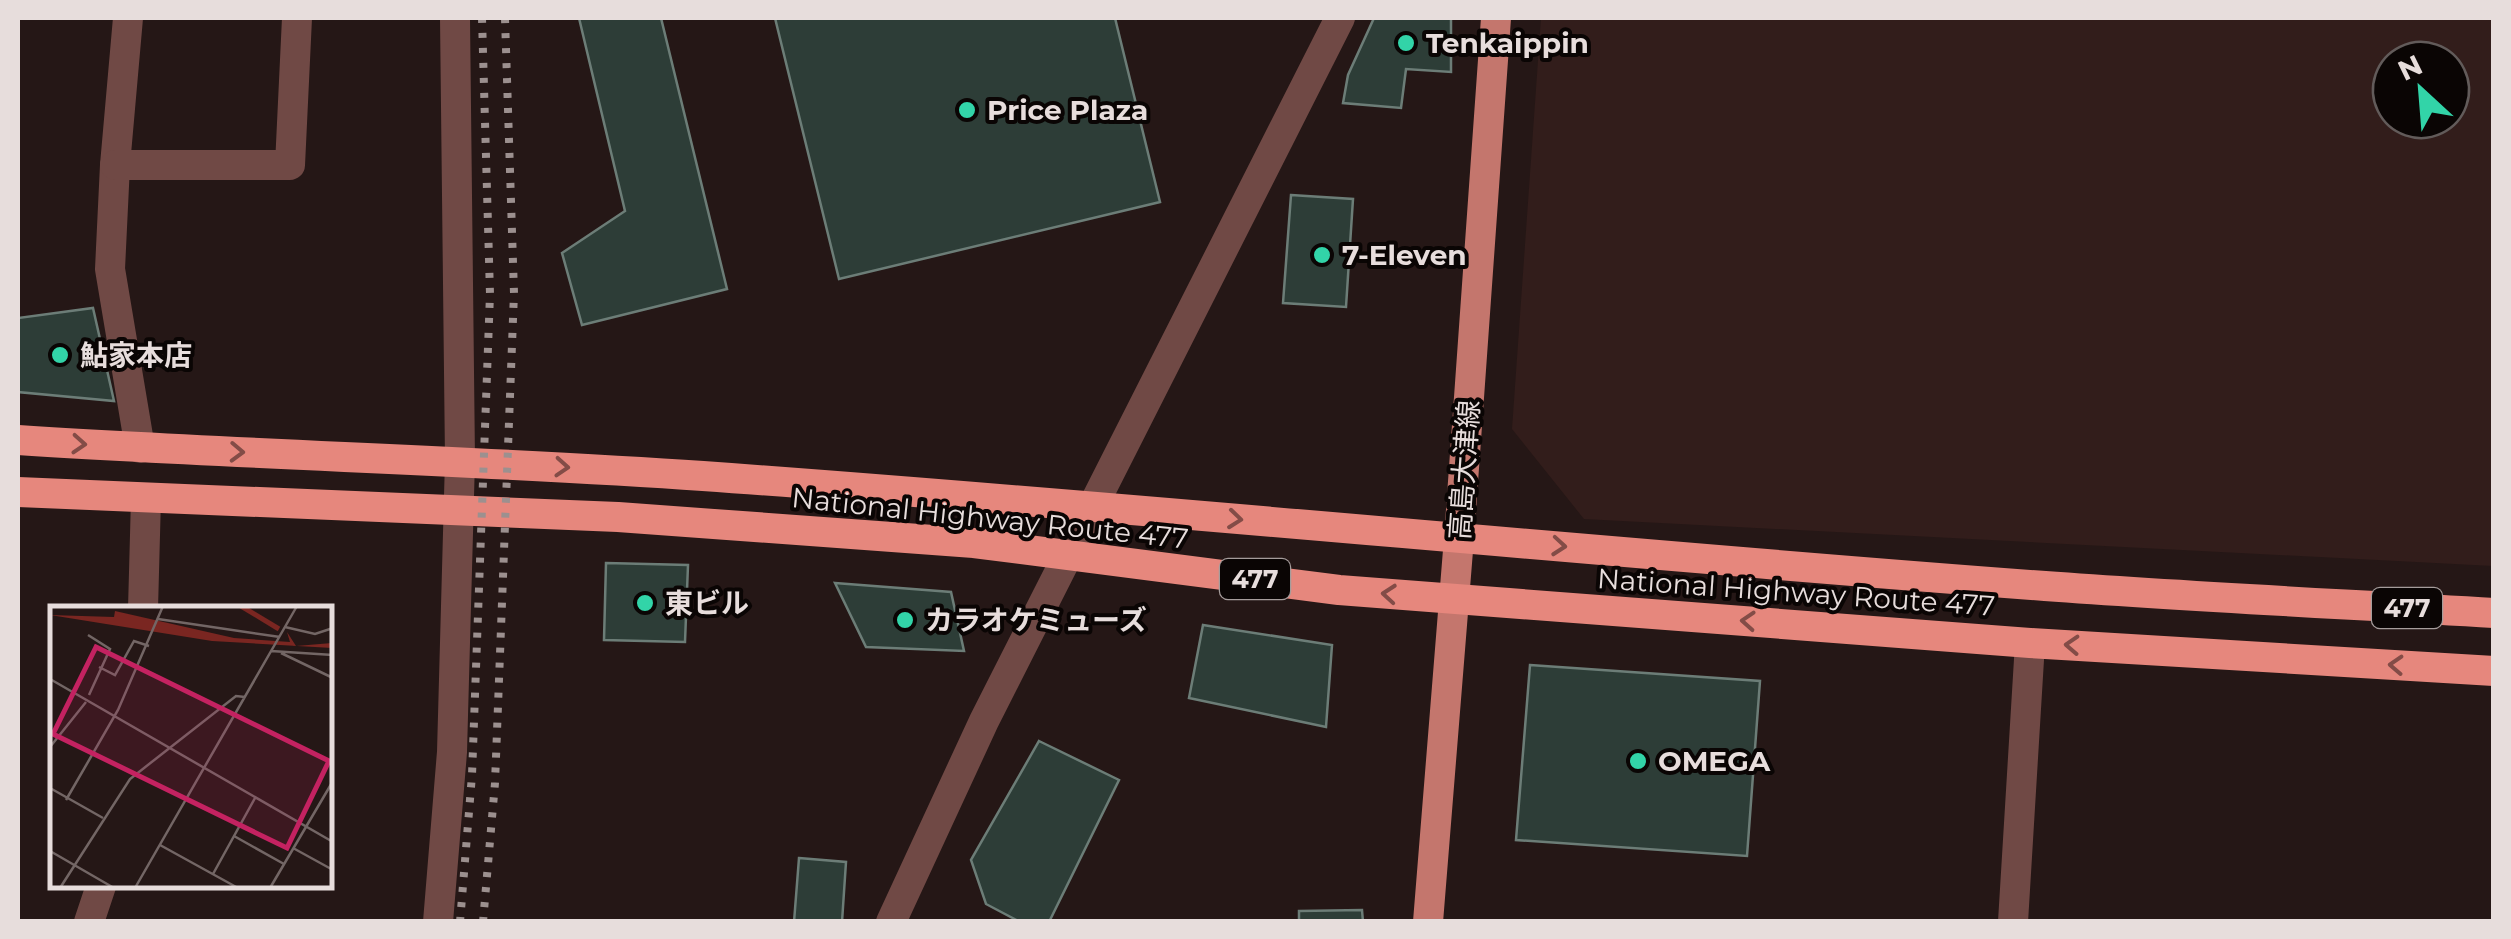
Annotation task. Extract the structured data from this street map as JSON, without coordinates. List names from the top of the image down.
{
  "streets": {
    "highway": ["National Highway Route 477", "477"],
    "main road": ["高島大津線"]
  },
  "crossings": [
    ["高島大津線", "National Highway Route 477"]
  ],
  "places": [
    "Tenkaippin",
    "Price Plaza",
    "7-Eleven",
    "鮎家本店",
    "東ビル",
    "カラオケミューズ",
    "OMEGA"
  ],
  "north": "top left"
}
